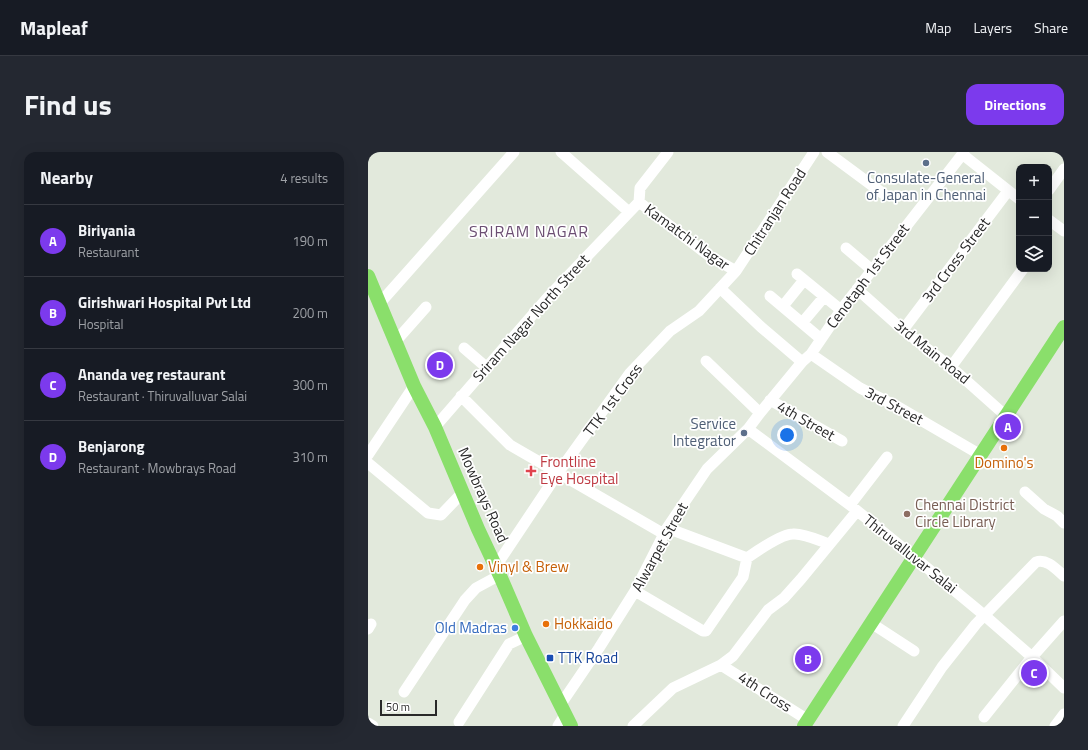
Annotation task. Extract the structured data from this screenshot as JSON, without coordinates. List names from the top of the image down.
{
  "streets": {
    "main road": ["Mowbrays Road"],
    "street": [
      "Chitranjan Road",
      "Kamatchi Nagar",
      "3rd Cross Street",
      "Cenotaph 1st Street",
      "Sriram Nagar North Street",
      "3rd Main Road",
      "TTK 1st Cross",
      "3rd Street",
      "4th Street",
      "Alwarpet Street",
      "Thiruvalluvar Salai",
      "4th Cross"
    ]
  },
  "crossings": [
    ["Chitranjan Road", "Kamatchi Nagar"],
    ["Chitranjan Road", "TTK 1st Cross"],
    ["Kamatchi Nagar", "Sriram Nagar North Street"],
    ["Kamatchi Nagar", "TTK 1st Cross"],
    ["3rd Cross Street", "3rd Main Road"],
    ["Cenotaph 1st Street", "3rd Main Road"],
    ["Cenotaph 1st Street", "3rd Street"],
    ["Cenotaph 1st Street", "Alwarpet Street"],
    ["Sriram Nagar North Street", "Mowbrays Road"],
    ["TTK 1st Cross", "3rd Street"],
    ["TTK 1st Cross", "Mowbrays Road"],
    ["3rd Street", "Alwarpet Street"],
    ["4th Street", "Alwarpet Street"],
    ["Mowbrays Road", "Alwarpet Street"],
    ["Alwarpet Street", "Thiruvalluvar Salai"]
  ],
  "districts": ["SRIRAM NAGAR"],
  "places": {
    "other": [
      "Consulate-General of Japan in Chennai",
      "Service Integrator",
      "Domino's",
      "Chennai District Circle Library",
      "Vinyl & Brew",
      "Hokkaido",
      "Old Madras"
    ],
    "health": ["Frontline Eye Hospital"],
    "transit": ["TTK Road"]
  },
  "scale_bar": "50 m",
  "page": {
    "header": "Mapleaf",
    "nav": ["Map", "Layers", "Share"],
    "title": "Find us",
    "buttons": "Directions",
    "heading": ["Nearby", "4 results"],
    "map_buttons": ["+", "−"],
    "list": [
      {
        "mark": "A",
        "name": "Biriyania",
        "note": "Restaurant",
        "value": "190 m"
      },
      {
        "mark": "B",
        "name": "Girishwari Hospital Pvt Ltd",
        "note": "Hospital",
        "value": "200 m"
      },
      {
        "mark": "C",
        "name": "Ananda veg restaurant",
        "note": "Restaurant · Thiruvalluvar Salai",
        "value": "300 m"
      },
      {
        "mark": "D",
        "name": "Benjarong",
        "note": "Restaurant · Mowbrays Road",
        "value": "310 m"
      }
    ],
    "pins": [
      "D",
      "A",
      "B",
      "C"
    ],
    "scale": "50 m"
  }
}
